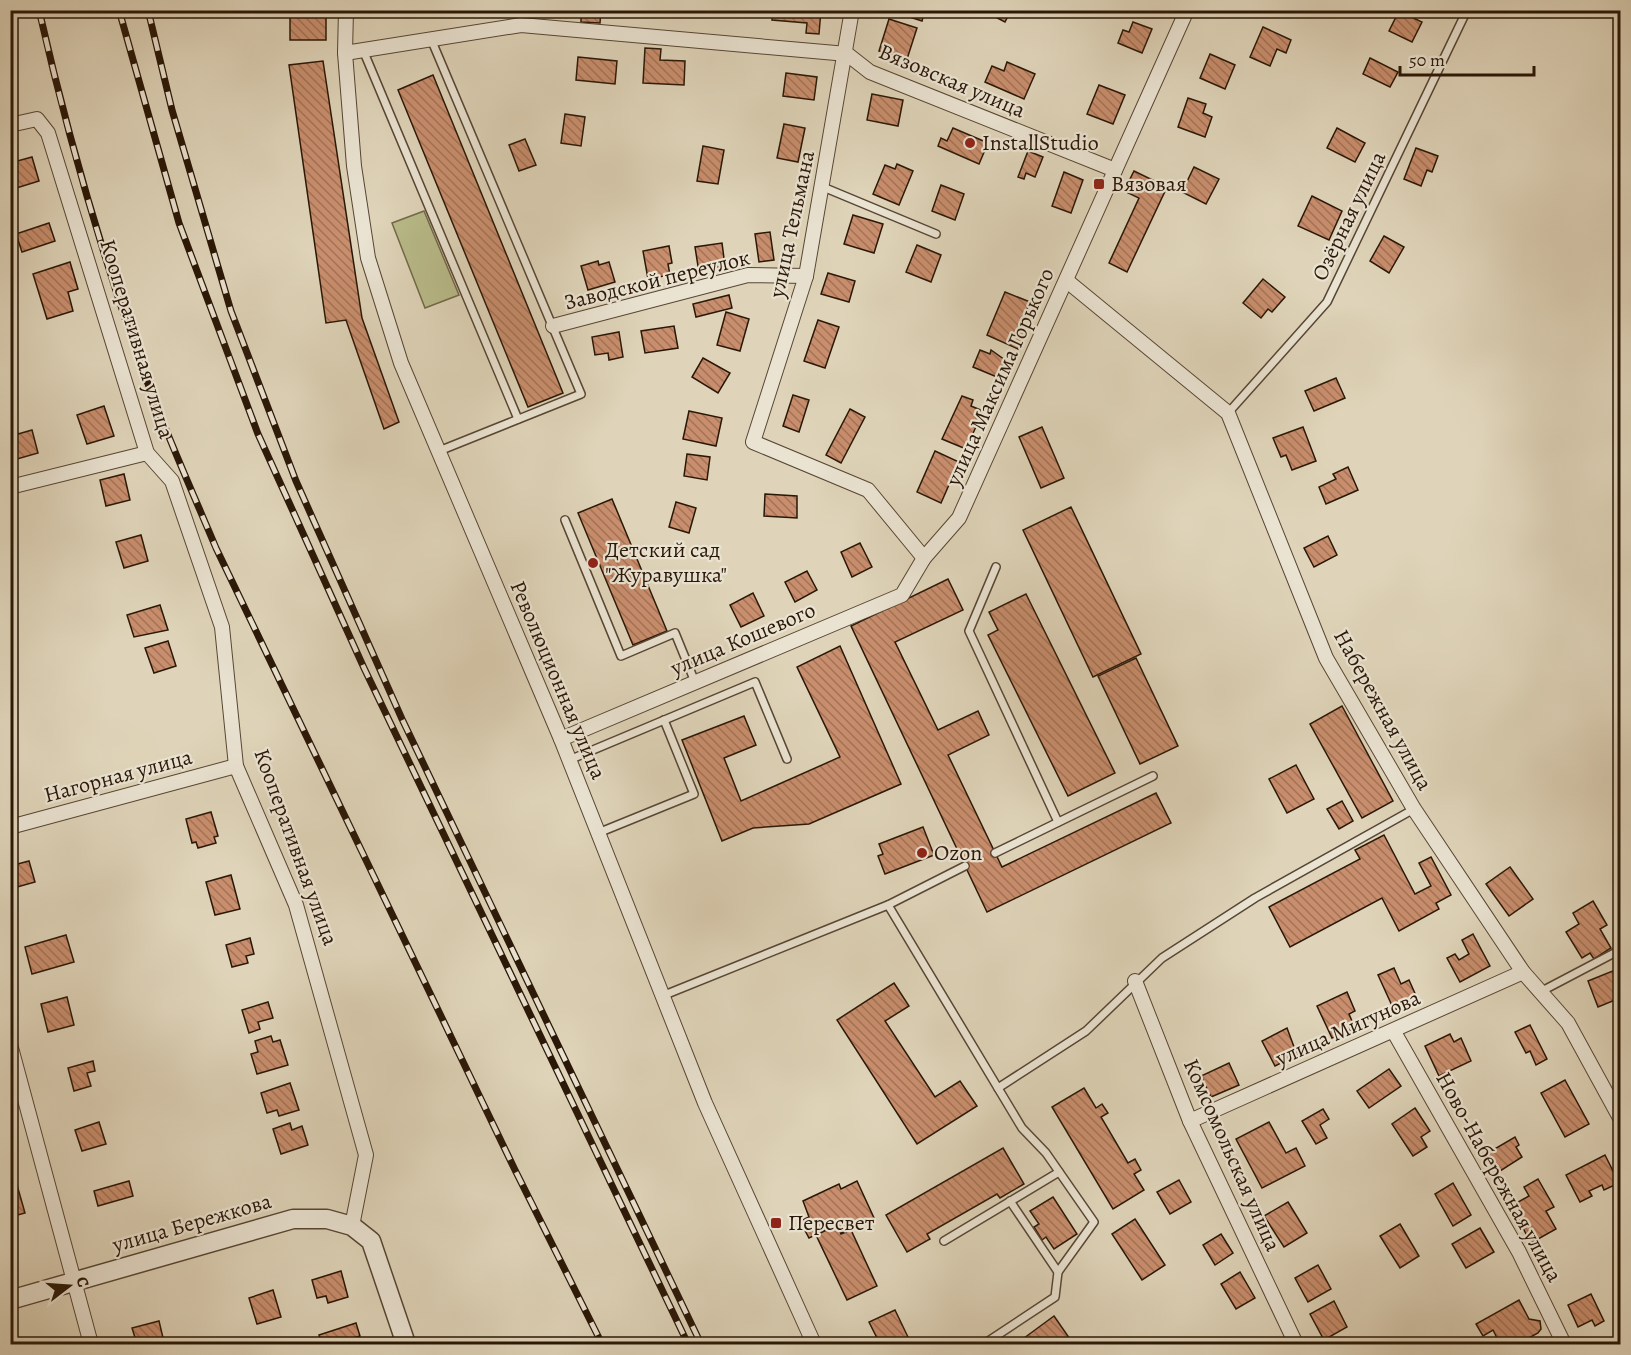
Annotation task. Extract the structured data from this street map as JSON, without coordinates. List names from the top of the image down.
{
  "streets": {
    "street": [
      "Вязовская улица",
      "улица Тельмана",
      "Заводской переулок",
      "Кооперативная улица",
      "улица Максима Горького",
      "улица Кошевого",
      "Революционная улица",
      "Набережная улица",
      "Нагорная улица",
      "улица Мигунова",
      "Комсомольская улица",
      "Ново-Набережная улица",
      "улица Бережкова"
    ],
    "lane": ["Озёрная улица"]
  },
  "crossings": [
    ["Вязовская улица", "улица Тельмана"],
    ["Вязовская улица", "улица Максима Горького"],
    ["Вязовская улица", "Революционная улица"],
    ["Озёрная улица", "Набережная улица"],
    ["улица Тельмана", "Заводской переулок"],
    ["улица Тельмана", "улица Максима Горького"],
    ["улица Тельмана", "улица Кошевого"],
    ["Кооперативная улица", "Нагорная улица"],
    ["Кооперативная улица", "улица Бережкова"],
    ["улица Максима Горького", "улица Кошевого"],
    ["улица Максима Горького", "Набережная улица"],
    ["улица Кошевого", "Революционная улица"],
    ["Набережная улица", "улица Мигунова"],
    ["улица Мигунова", "Комсомольская улица"],
    ["улица Мигунова", "Ново-Набережная улица"]
  ],
  "places": {
    "other": ["InstallStudio", "Детский сад \"Журавушка\"", "Ozon"],
    "transit": ["Вязовая", "Пересвет"]
  },
  "scale_bar": "50 m",
  "north": "right"
}
